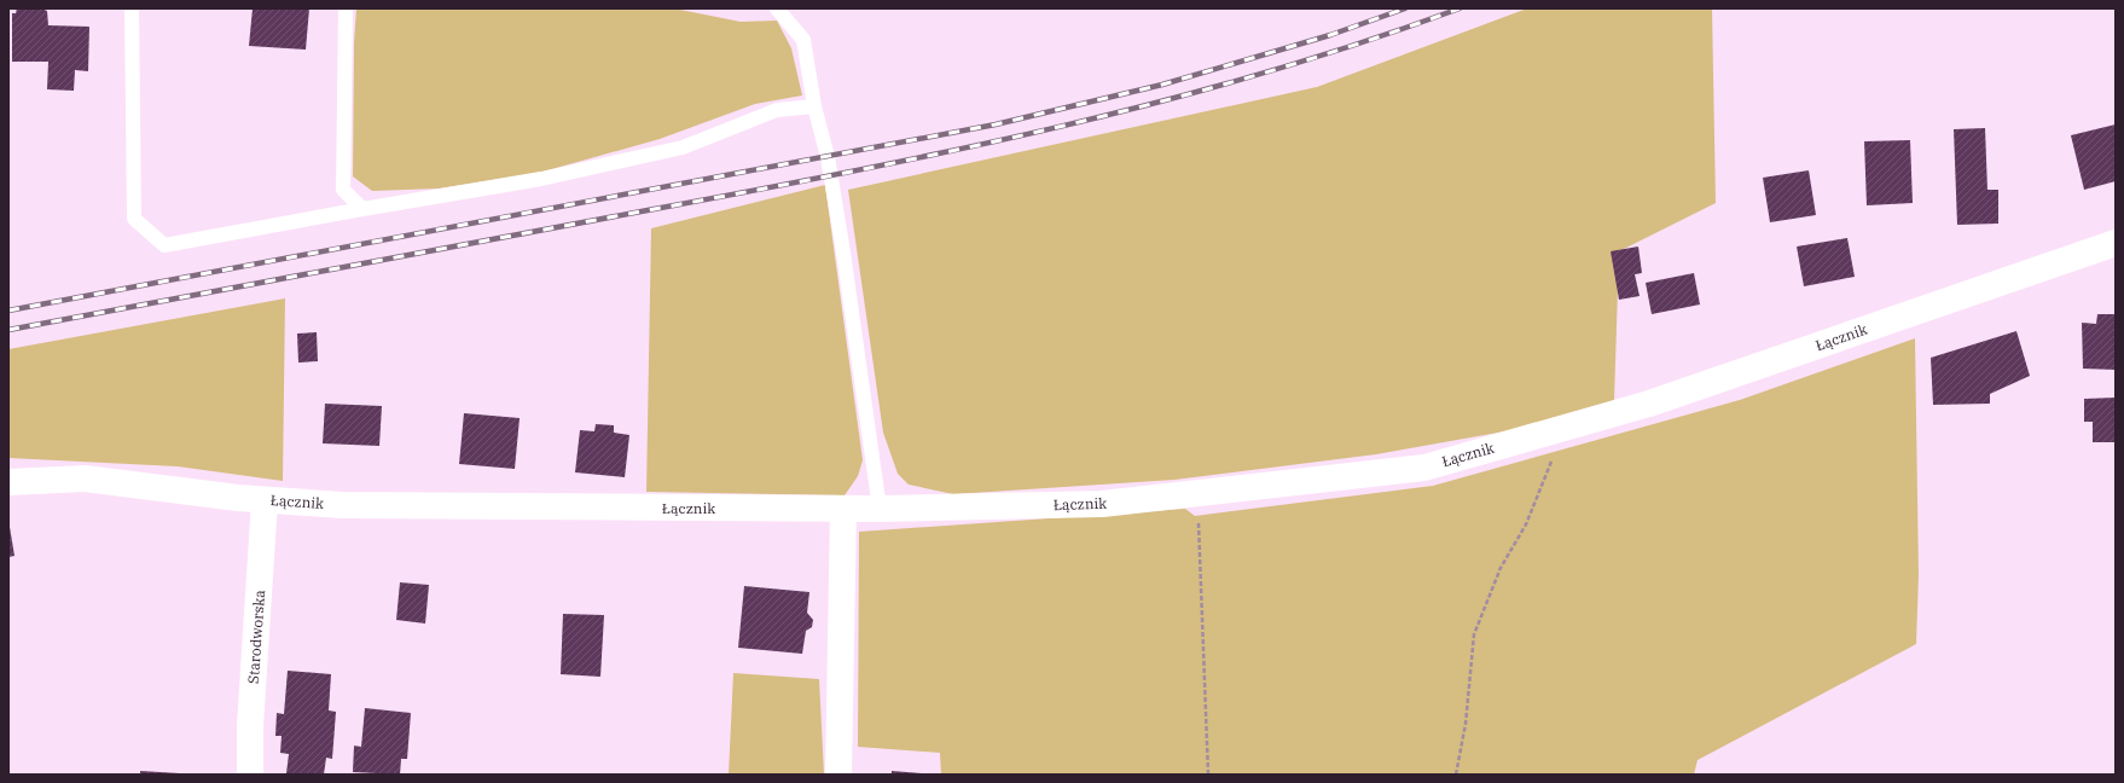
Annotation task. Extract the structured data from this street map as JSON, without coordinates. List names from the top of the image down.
{
  "streets": {
    "street": ["Łącznik", "Starodworska"]
  },
  "crossings": [
    ["Łącznik", "Starodworska"]
  ]
}
